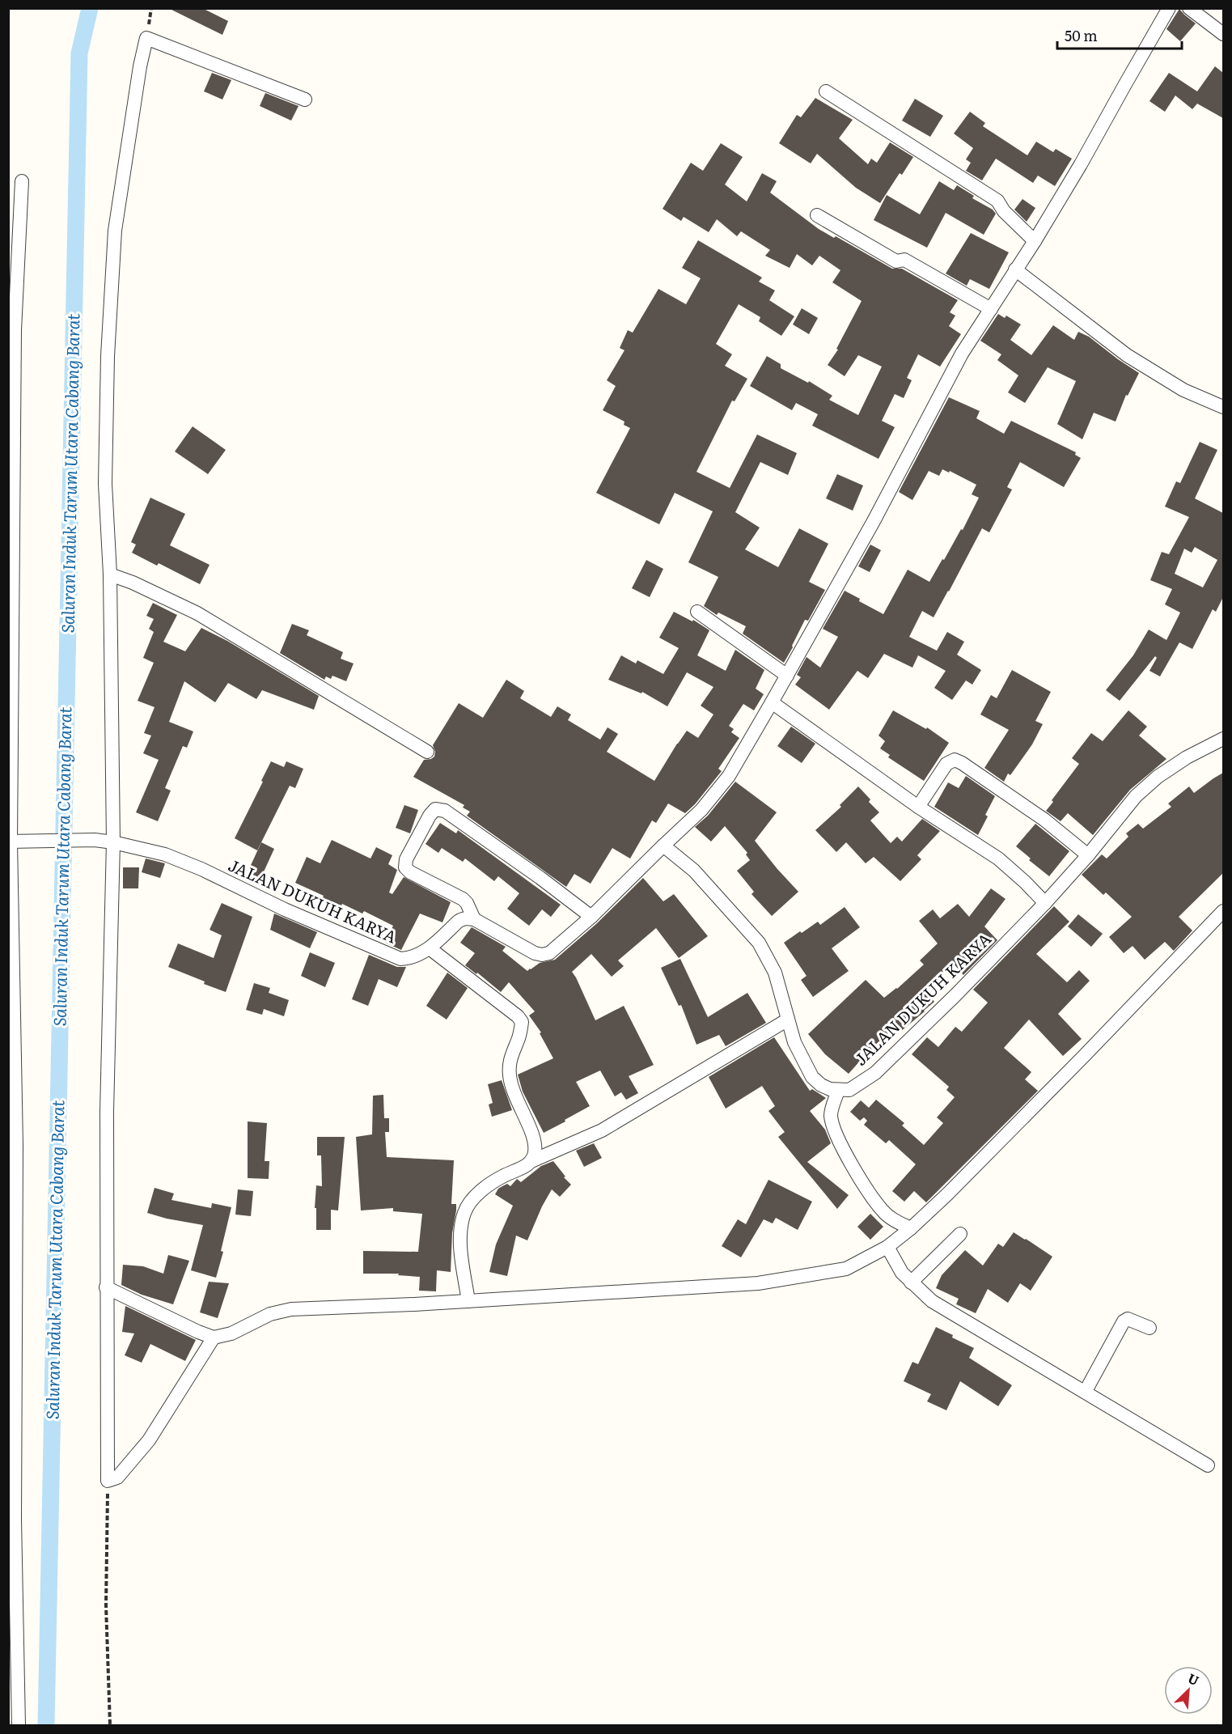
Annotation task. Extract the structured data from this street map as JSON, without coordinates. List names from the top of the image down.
{
  "streets": {
    "street": ["JALAN DUKUH KARYA"]
  },
  "water": ["Saluran Induk Tarum Utara Cabang Barat"],
  "scale_bar": "50 m",
  "north": "top right"
}
